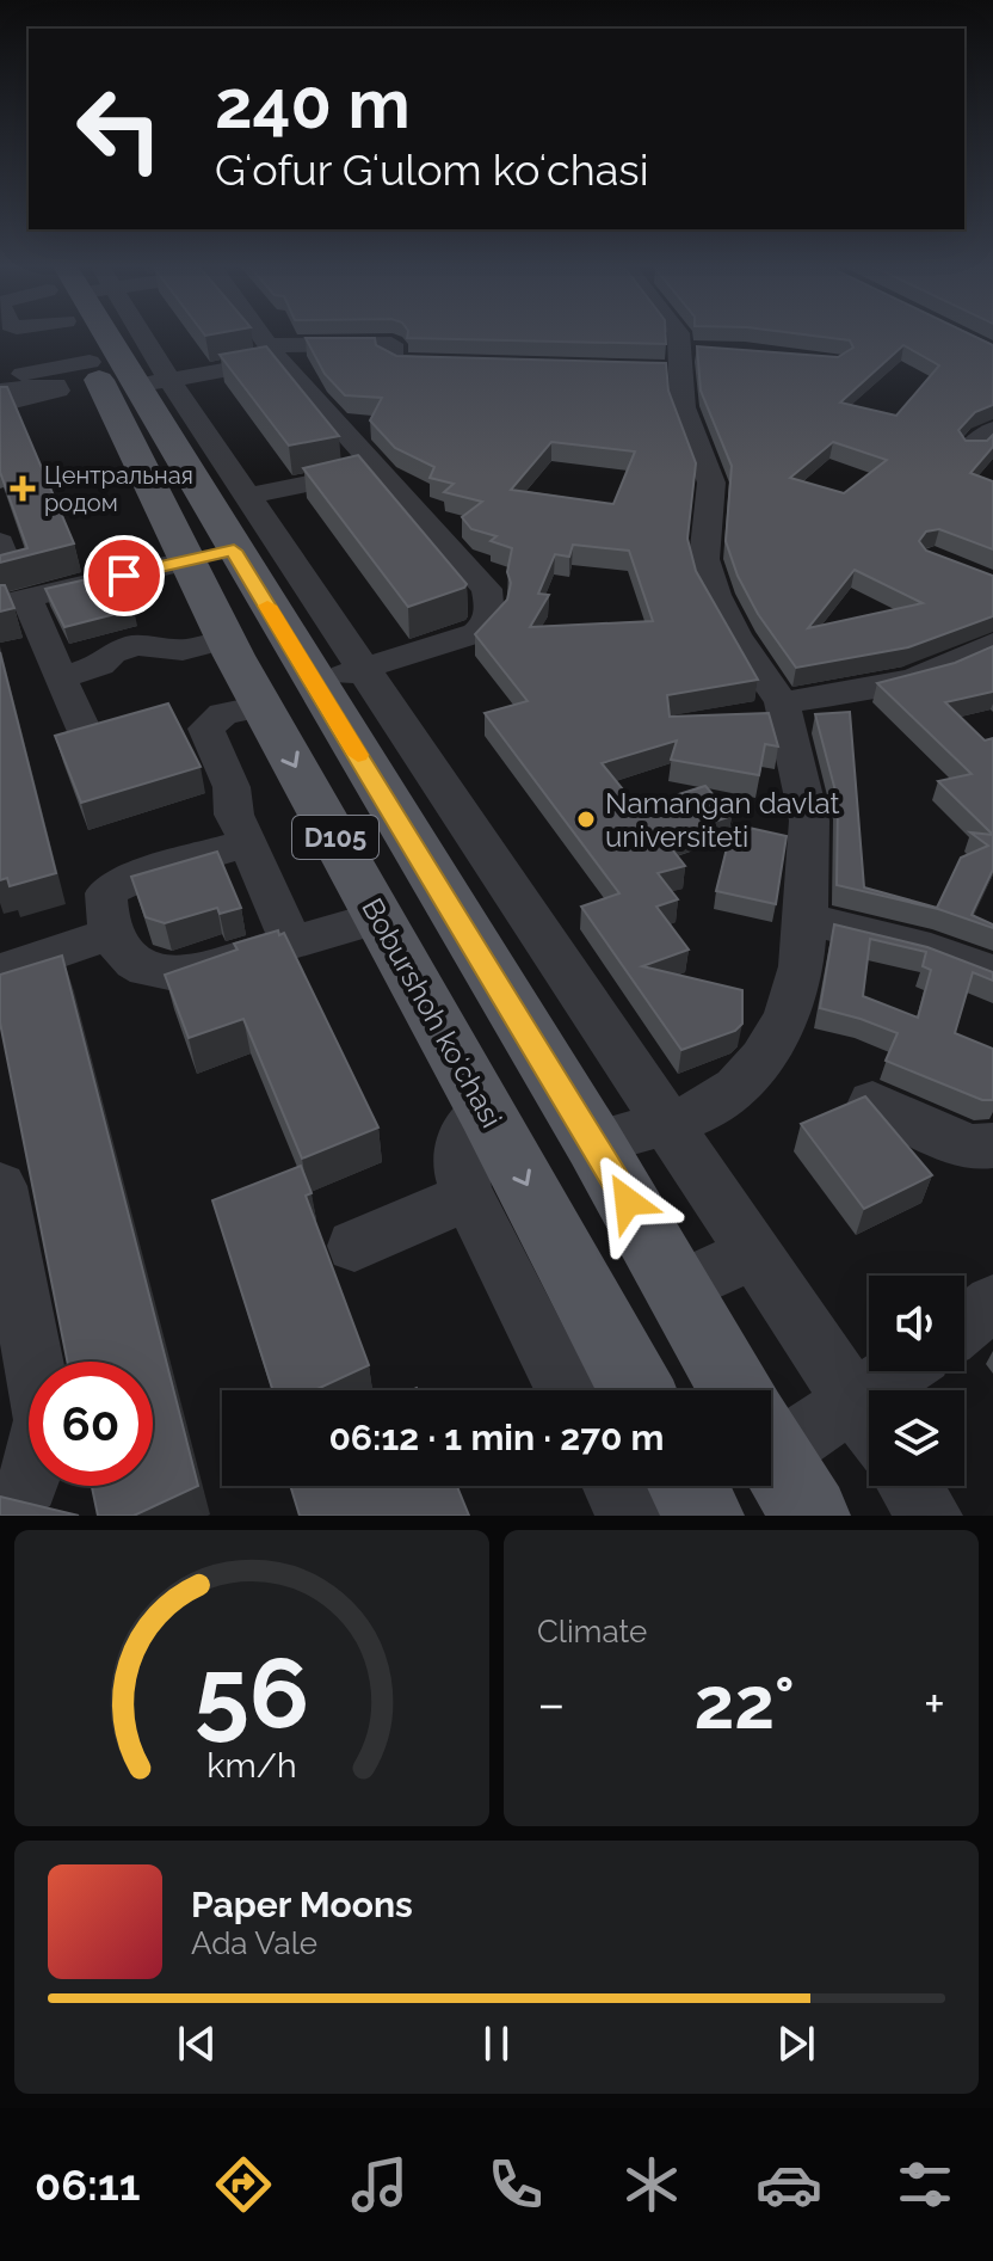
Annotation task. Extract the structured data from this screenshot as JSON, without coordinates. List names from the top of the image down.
{
  "streets": {
    "main road": ["D105", "Boburshoh koʻchasi"]
  },
  "crossings": [
    ["D105", "Boburshoh koʻchasi"]
  ],
  "places": {
    "health": ["Центральная родом"],
    "other": ["Namangan davlat universiteti"]
  },
  "page": {
    "turn": ["240 m", "Gʻofur Gʻulom koʻchasi"],
    "limit": "60",
    "trip": "06:12 · 1 min · 270 m",
    "tile": "Climate",
    "heat": ["−", "22°", "+"],
    "song": ["Paper Moons", "Ada Vale"],
    "tabs": "06:11",
    "gauge": ["56", "km/h"]
  }
}
